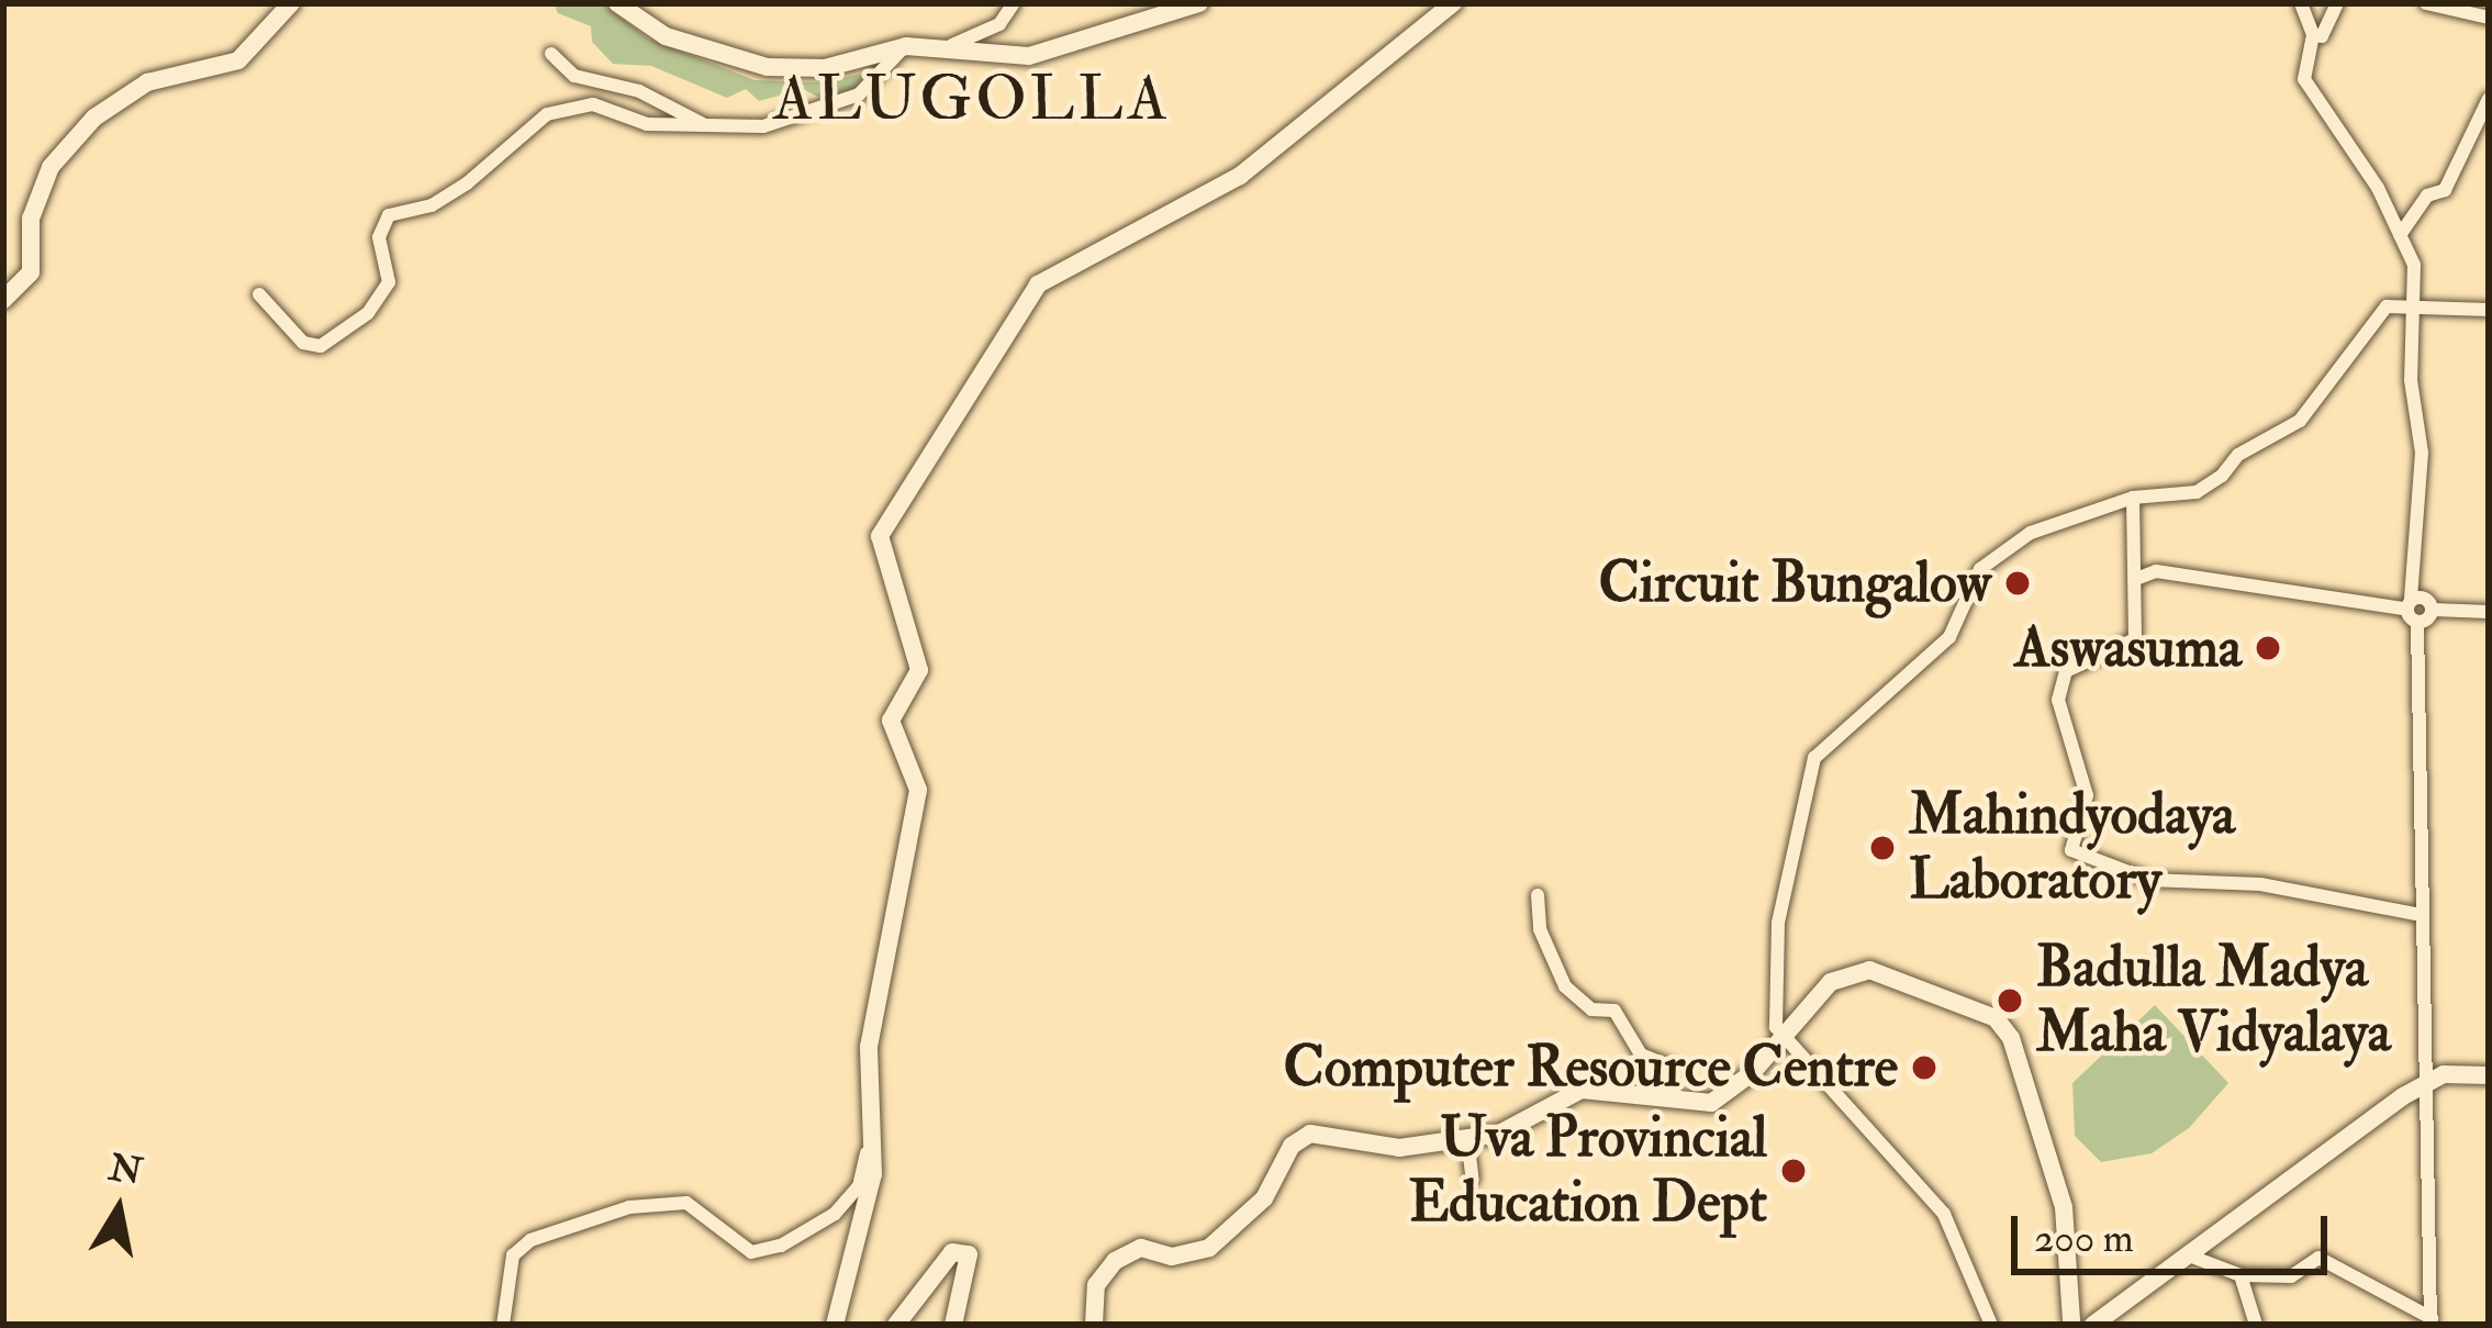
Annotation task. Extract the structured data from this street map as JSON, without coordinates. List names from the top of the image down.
{
  "districts": ["ALUGOLLA"],
  "places": [
    "Circuit Bungalow",
    "Aswasuma",
    "Mahindyodaya Laboratory",
    "Badulla Madya Maha Vidyalaya",
    "Computer Resource Centre",
    "Uva Provincial Education Dept"
  ],
  "scale_bar": "200 m",
  "north": "top"
}
